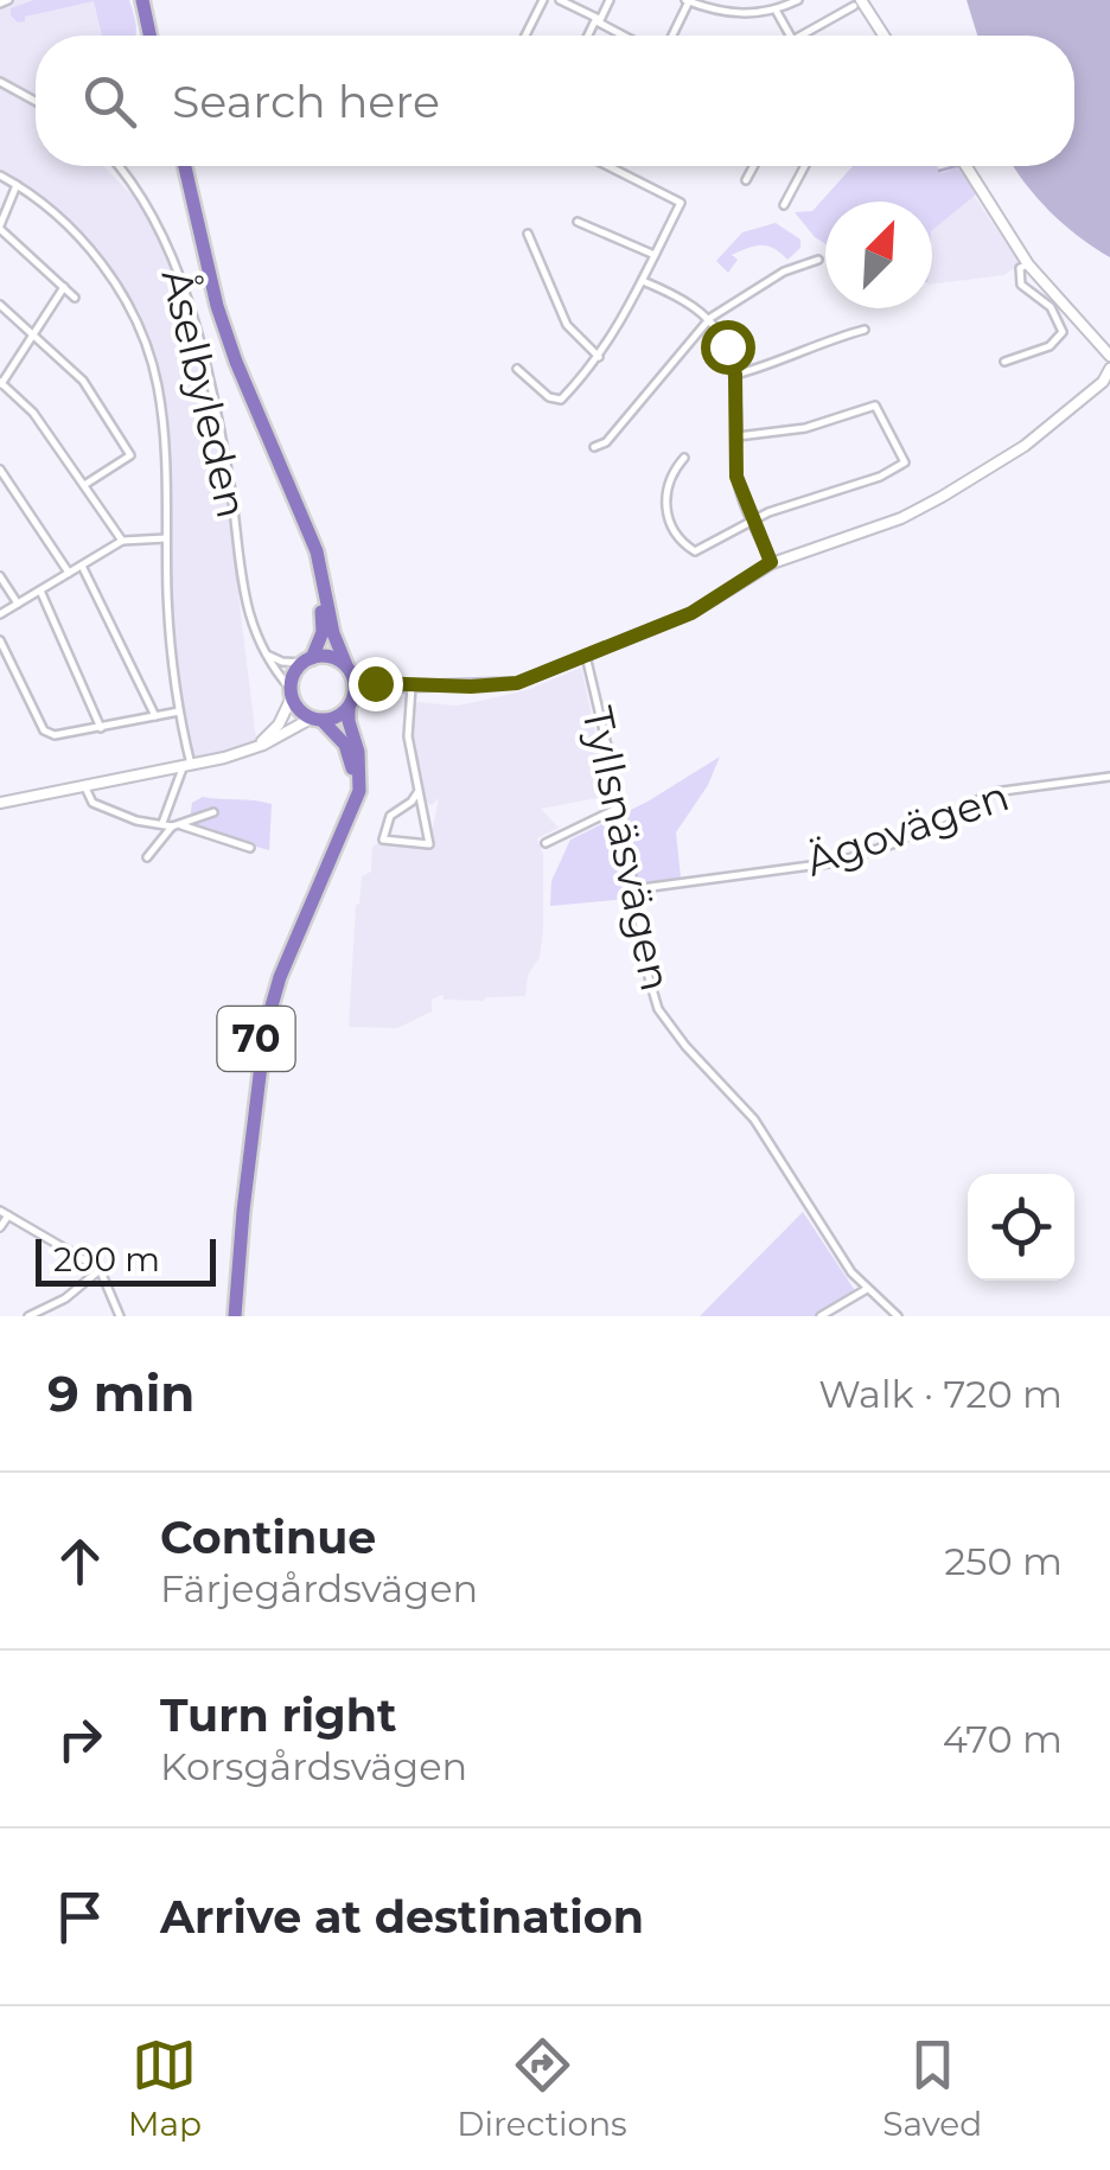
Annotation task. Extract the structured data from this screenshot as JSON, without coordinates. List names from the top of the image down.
{
  "streets": {
    "highway": ["70"],
    "street": ["Åselbyleden", "Ägovägen", "Tyllsnäsvägen"]
  },
  "crossings": [
    ["Åselbyleden", "70"],
    ["Ägovägen", "Tyllsnäsvägen"]
  ],
  "scale_bar": "200 m",
  "north": "top right",
  "page": {
    "search": "Search here",
    "scale": "200 m",
    "heading": ["9 min", "Walk · 720 m"],
    "list": [
      ["Continue", "Färjegårdsvägen", "250 m"],
      ["Turn right", "Korsgårdsvägen", "470 m"],
      "Arrive at destination"
    ],
    "nav": ["Map", "Directions", "Saved"]
  }
}
